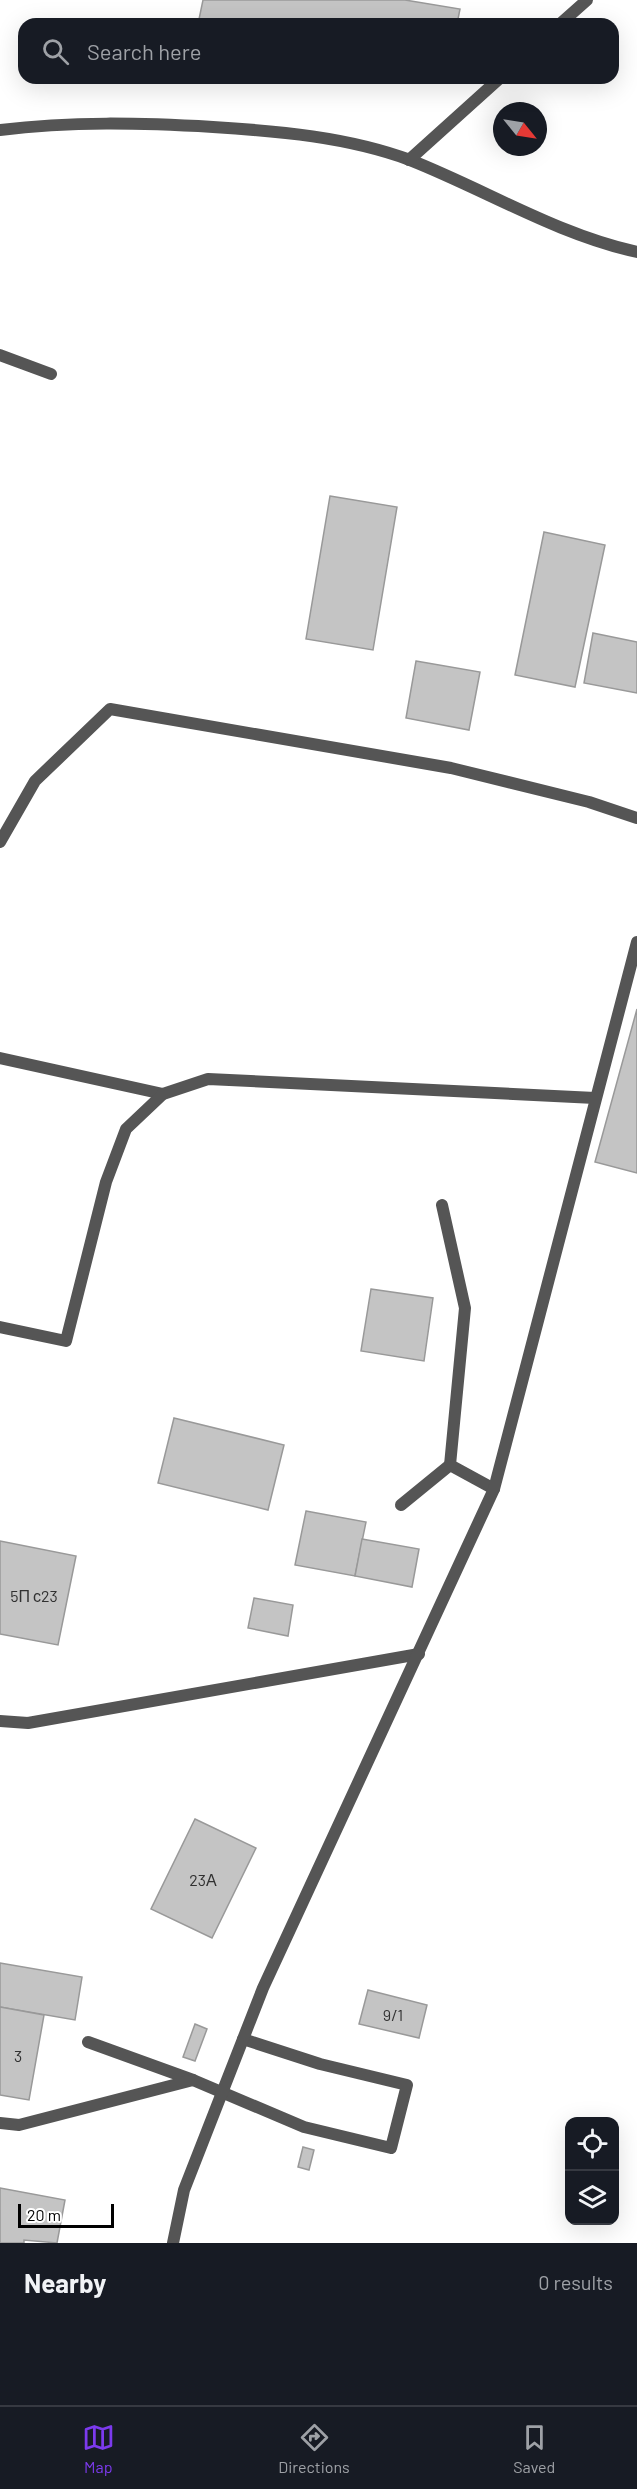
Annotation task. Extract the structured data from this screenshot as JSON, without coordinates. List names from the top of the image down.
{
  "house_numbers": [
    "5П с23",
    "23А",
    "9/1",
    "3"
  ],
  "scale_bar": "20 m",
  "north": "bottom right",
  "page": {
    "search": "Search here",
    "scale": "20 m",
    "heading": ["Nearby", "0 results"],
    "nav": ["Map", "Directions", "Saved"]
  }
}
